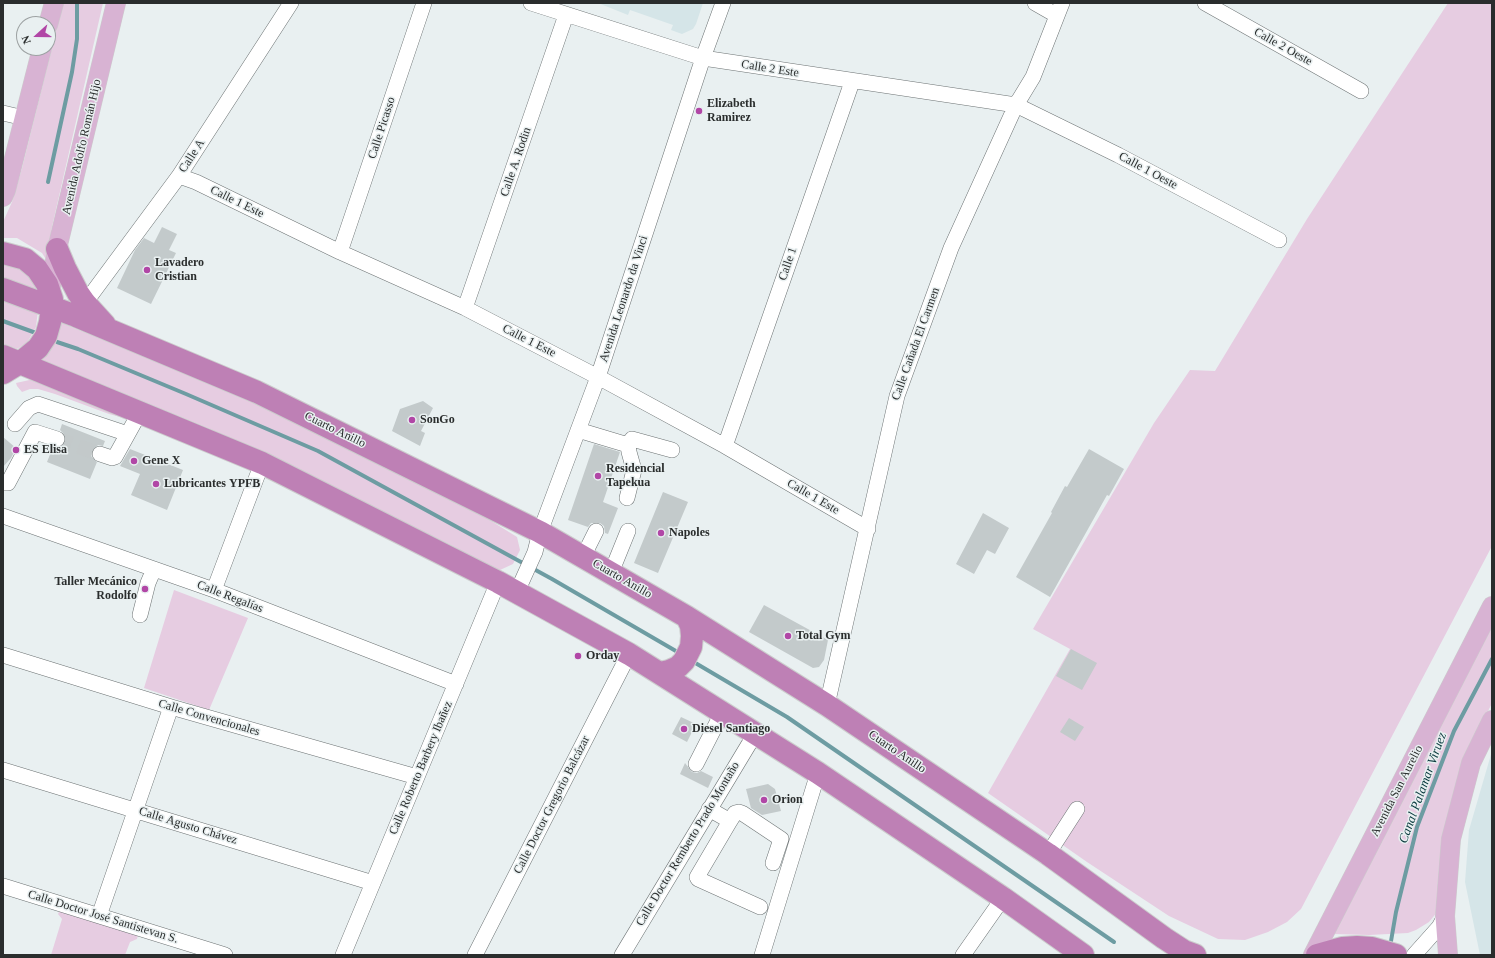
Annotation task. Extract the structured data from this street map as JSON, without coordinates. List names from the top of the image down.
{
  "streets": {
    "highway": ["Cuarto Anillo"],
    "main road": ["Avenida Adolfo Román Hijo", "Avenida San Aurelio"],
    "street": [
      "Calle 2 Oeste",
      "Calle 2 Este",
      "Calle Picasso",
      "Calle A",
      "Calle A. Rodin",
      "Calle 1 Oeste",
      "Calle 1 Este",
      "Calle 1",
      "Avenida Leonardo da Vinci",
      "Calle Cañada El Carmen",
      "Calle Regalías",
      "Calle Convencionales",
      "Calle Roberto Barbery Ibañez",
      "Calle Doctor Gregorio Balcázar",
      "Calle Agusto Chávez",
      "Calle Doctor Remberto Prado Montaño",
      "Calle Doctor José Santistevan S."
    ]
  },
  "crossings": [
    ["Calle 2 Este", "Calle A. Rodin"],
    ["Calle 2 Este", "Calle 1 Oeste"],
    ["Calle 2 Este", "Calle 1"],
    ["Calle 2 Este", "Avenida Leonardo da Vinci"],
    ["Calle 2 Este", "Calle Cañada El Carmen"],
    ["Calle Picasso", "Calle 1 Este"],
    ["Avenida Adolfo Román Hijo", "Cuarto Anillo"],
    ["Calle A", "Calle 1 Este"],
    ["Calle A. Rodin", "Calle 1 Este"],
    ["Calle 1 Oeste", "Calle Cañada El Carmen"],
    ["Calle 1 Este", "Calle 1"],
    ["Calle 1 Este", "Avenida Leonardo da Vinci"],
    ["Calle 1 Este", "Calle Cañada El Carmen"],
    ["Avenida Leonardo da Vinci", "Cuarto Anillo"],
    ["Calle Cañada El Carmen", "Cuarto Anillo"],
    ["Calle Regalías", "Calle Roberto Barbery Ibañez"],
    ["Calle Convencionales", "Calle Roberto Barbery Ibañez"],
    ["Calle Roberto Barbery Ibañez", "Calle Agusto Chávez"]
  ],
  "water": ["Canal Palamar Viruez"],
  "places": [
    "Elizabeth Ramirez",
    "Lavadero Cristian",
    "SonGo",
    "ES Elisa",
    "Gene X",
    "Residencial Tapekua",
    "Lubricantes YPFB",
    "Napoles",
    "Taller Mecánico Rodolfo",
    "Total Gym",
    "Orday",
    "Diesel Santiago",
    "Orion"
  ],
  "north": "left"
}
